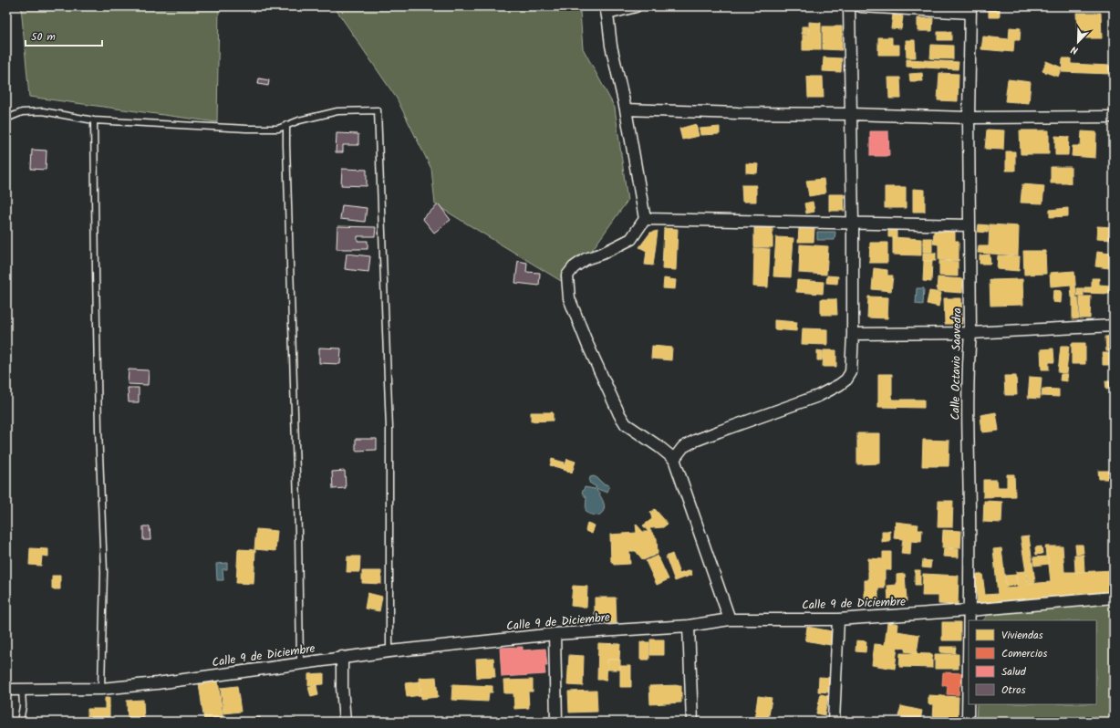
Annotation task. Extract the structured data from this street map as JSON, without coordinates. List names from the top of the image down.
{
  "streets": {
    "street": ["Calle Octavio Saavedra", "Calle 9 de Diciembre"]
  },
  "crossings": [
    ["Calle Octavio Saavedra", "Calle 9 de Diciembre"]
  ],
  "legend": [
    "Viviendas",
    "Comercios",
    "Salud",
    "Otros"
  ],
  "scale_bar": "50 m",
  "north": "bottom left"
}
